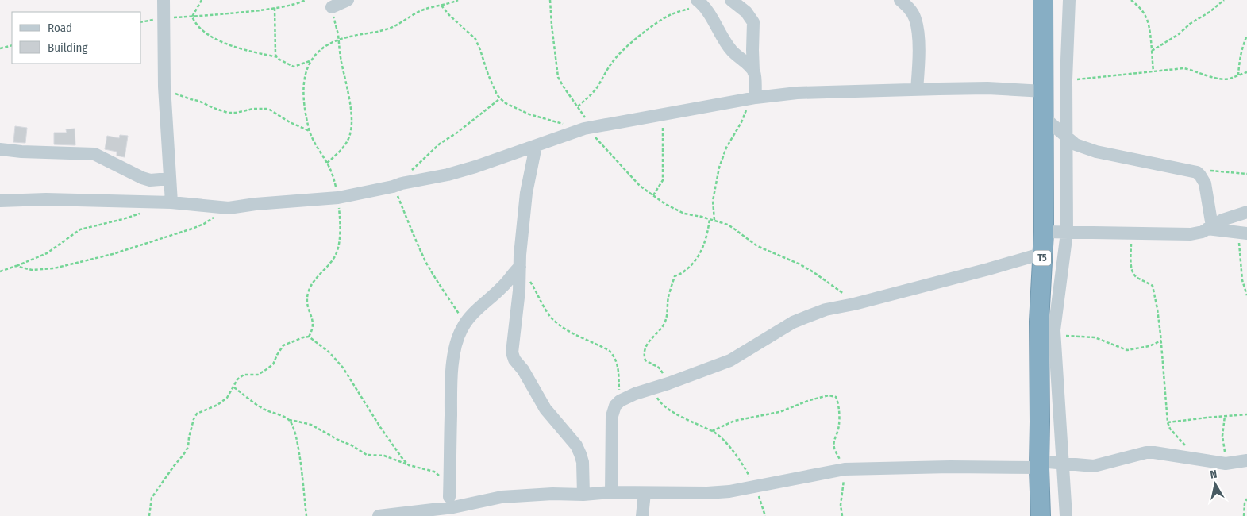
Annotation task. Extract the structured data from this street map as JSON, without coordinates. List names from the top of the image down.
{
  "streets": {
    "highway": ["T5"]
  },
  "legend": ["Road", "Building"],
  "north": "top"
}
